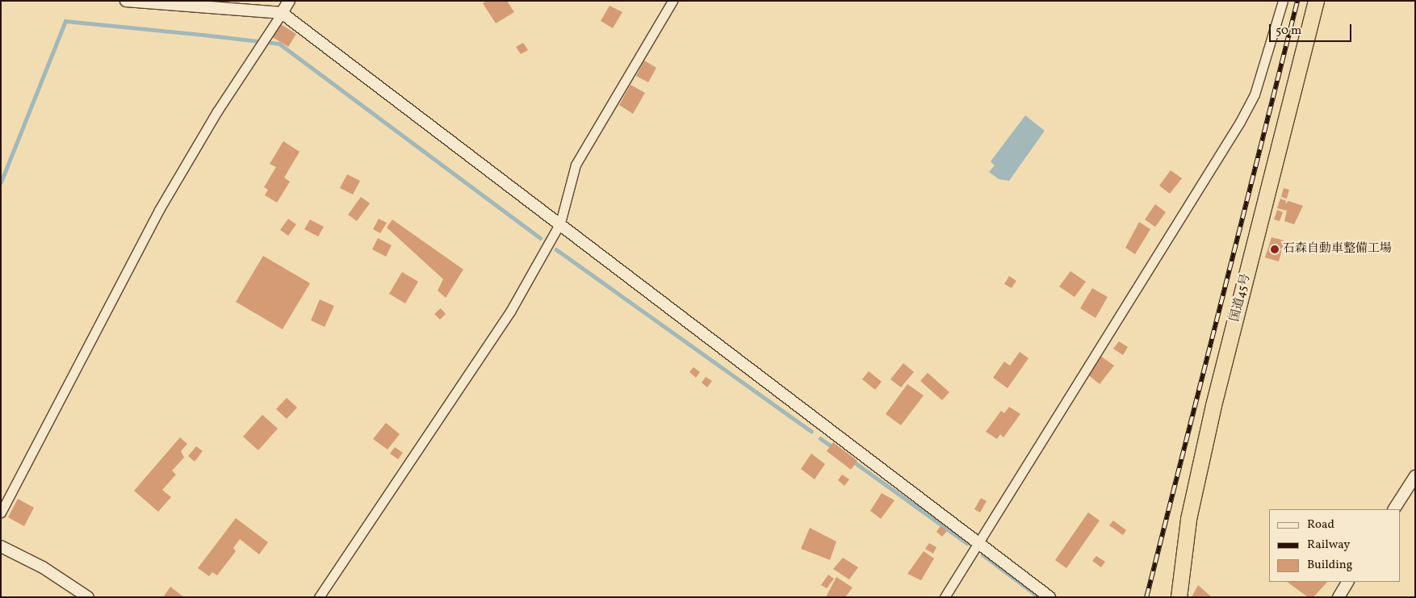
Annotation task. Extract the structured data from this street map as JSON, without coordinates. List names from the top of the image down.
{
  "streets": {
    "highway": ["国道45号"]
  },
  "places": ["石森自動車整備工場"],
  "legend": ["Road", "Railway", "Building"],
  "scale_bar": "50 m"
}
